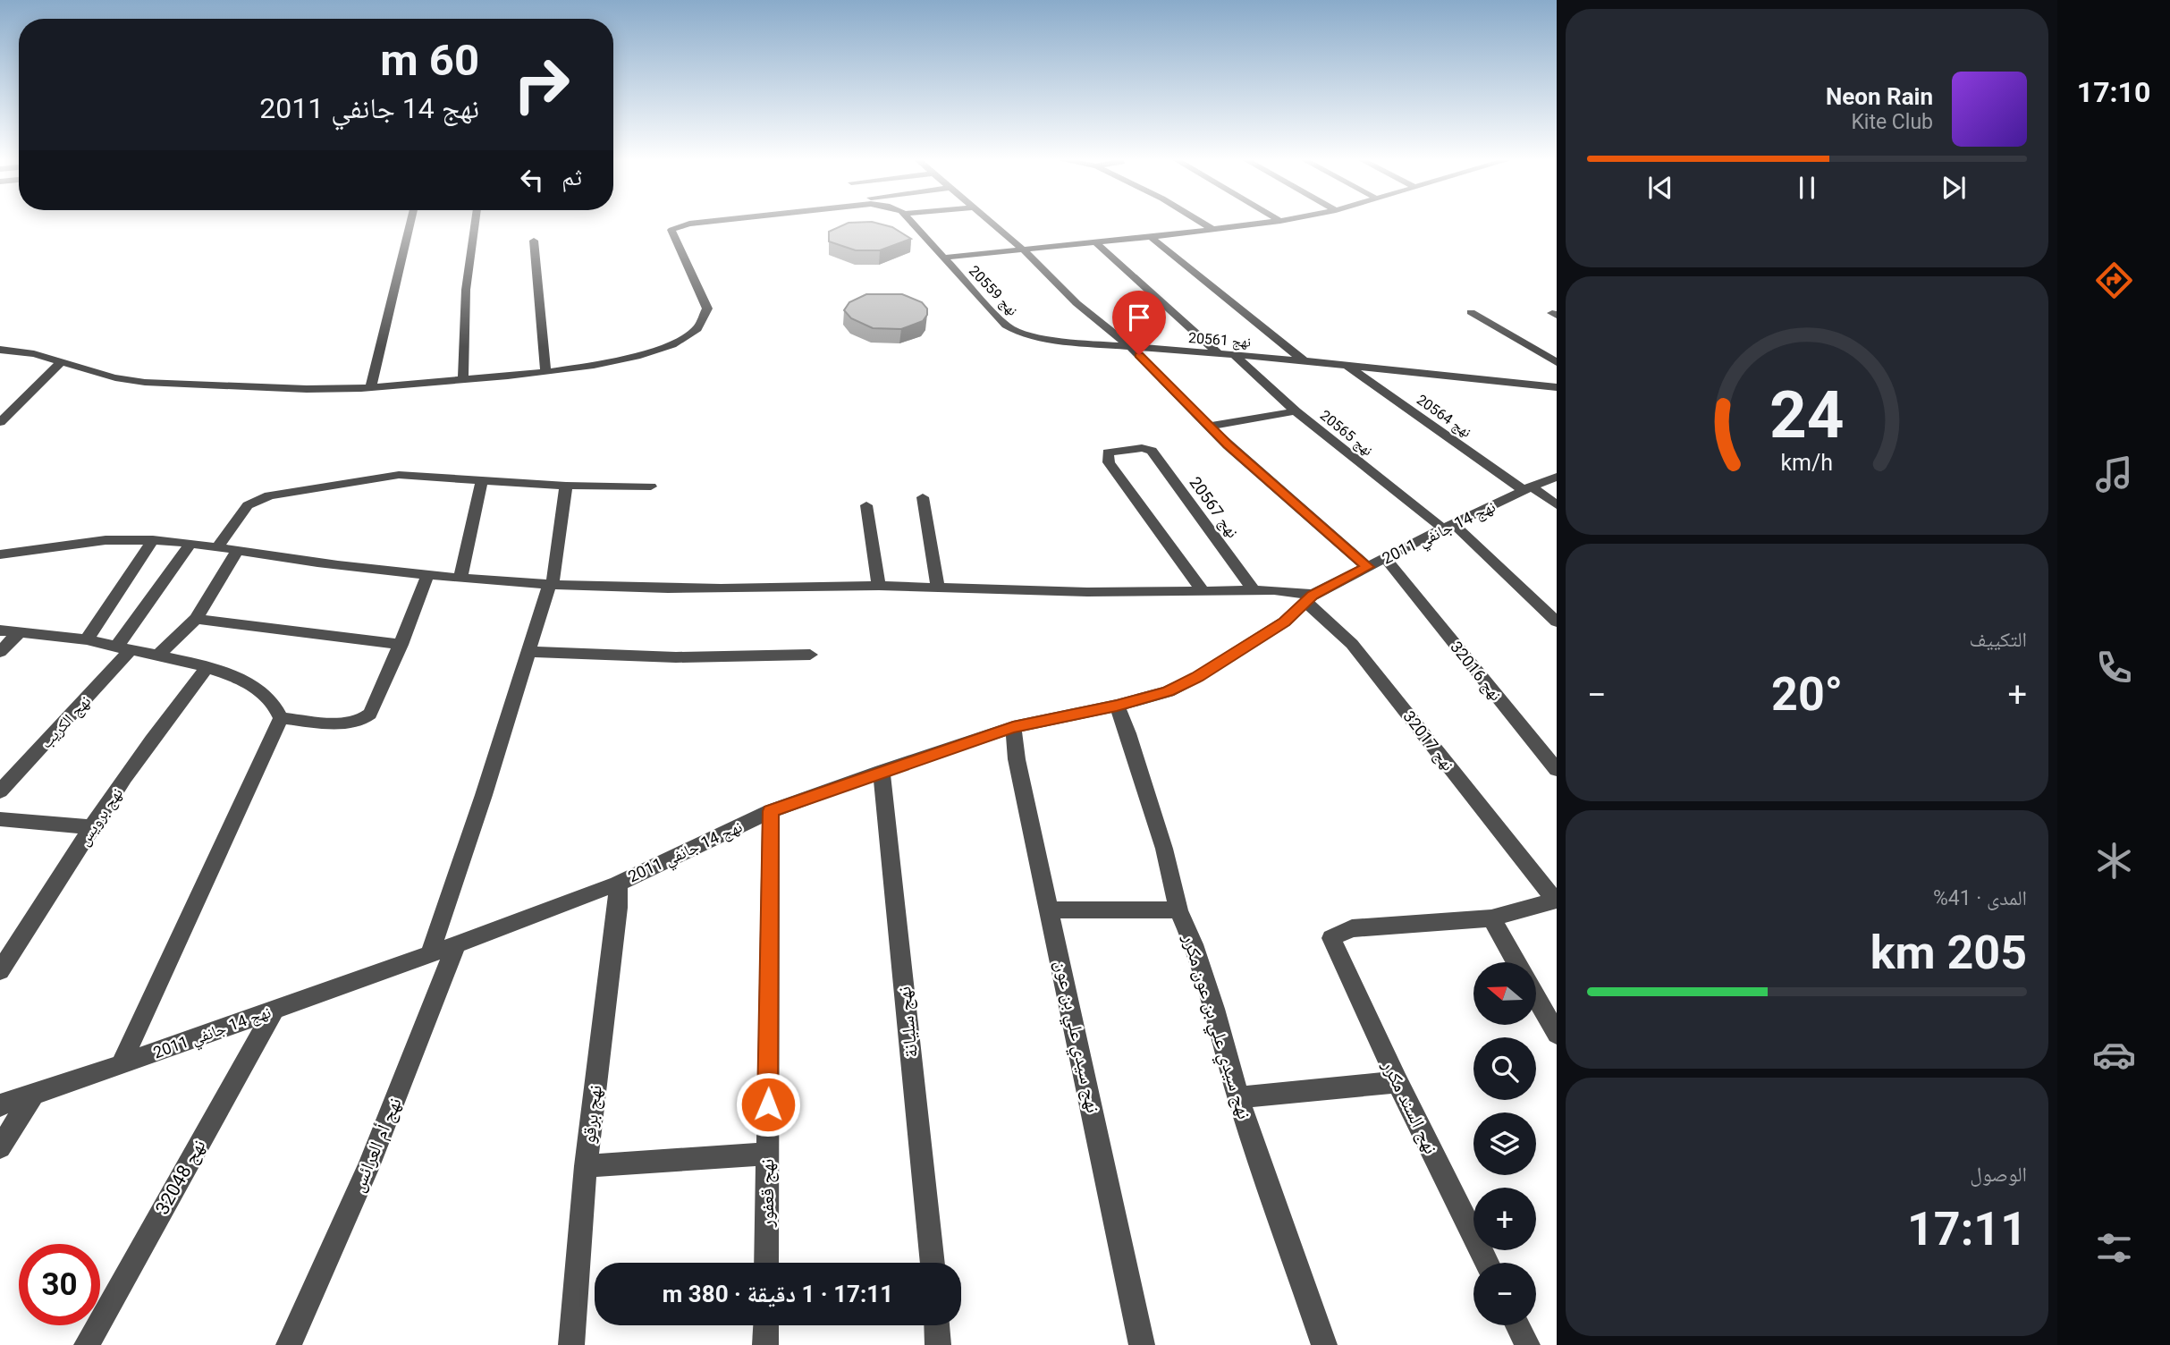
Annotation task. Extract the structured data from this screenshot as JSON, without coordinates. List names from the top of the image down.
{
  "streets": {
    "street": [
      "نهج 20559",
      "نهج 20561",
      "نهج 20564",
      "نهج 20565",
      "نهج 20567",
      "نهج 14 جانفي 2011",
      "نهج 32016",
      "نهج الكريب",
      "نهج 32017",
      "نهج برويس",
      "نهج سليانة",
      "نهج سيدي علي بن عون مكرر",
      "نهج سيدي علي بن عون",
      "نهج السند مكرر",
      "نهج برقو",
      "نهج أم العرائس",
      "نهج 32048",
      "نهج قعفور"
    ]
  },
  "crossings": [
    ["نهج 20559", "نهج 20561"],
    ["نهج 20561", "نهج 20564"],
    ["نهج 20561", "نهج 20565"],
    ["نهج 20564", "نهج 14 جانفي 2011"],
    ["نهج 20565", "نهج 14 جانفي 2011"],
    ["نهج 14 جانفي 2011", "نهج 32016"],
    ["نهج 14 جانفي 2011", "نهج 32017"],
    ["نهج 14 جانفي 2011", "نهج سليانة"],
    ["نهج 14 جانفي 2011", "نهج سيدي علي بن عون مكرر"],
    ["نهج 14 جانفي 2011", "نهج سيدي علي بن عون"],
    ["نهج 14 جانفي 2011", "نهج برقو"],
    ["نهج 14 جانفي 2011", "نهج أم العرائس"],
    ["نهج 14 جانفي 2011", "نهج 32048"],
    ["نهج 14 جانفي 2011", "نهج قعفور"]
  ],
  "north": "left",
  "page": {
    "tabs": "17:10",
    "turn": ["60 m", "نهج 14 جانفي 2011"],
    "song": ["Neon Rain", "Kite Club"],
    "then": "ثم",
    "tile": [
      "التكييف",
      ["المدى · 41%", "205 km"],
      ["الوصول", "17:11"]
    ],
    "heat": ["−", "20°", "+"],
    "map_buttons": ["+", "−"],
    "limit": "30",
    "trip": "17:11 · 1 دقيقة · 380 m",
    "gauge": ["24", "km/h"]
  }
}
